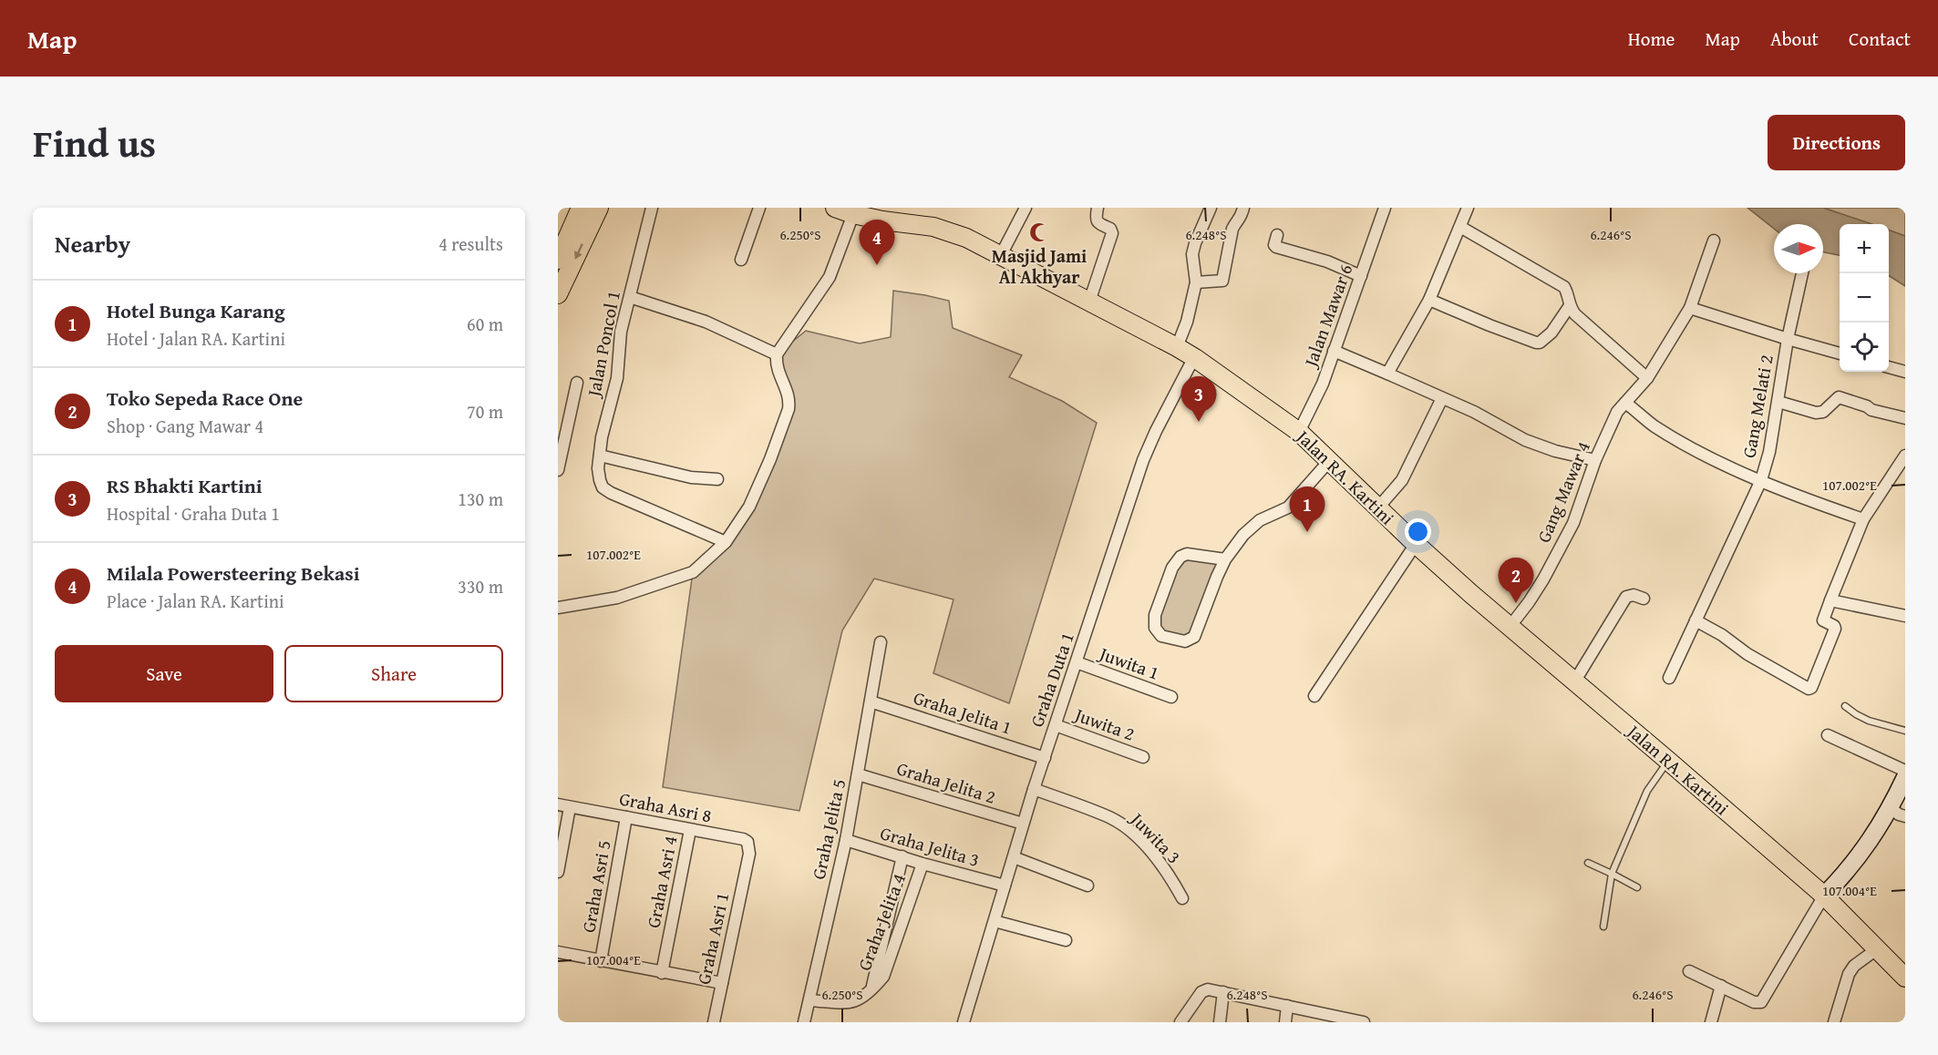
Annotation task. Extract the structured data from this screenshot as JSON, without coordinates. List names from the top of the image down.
{
  "streets": {
    "main road": ["Jalan RA. Kartini"],
    "street": [
      "Jalan Mawar 6",
      "Jalan Poncol 1",
      "Gang Melati 2",
      "Gang Mawar 4",
      "Juwita 1",
      "Graha Duta 1",
      "Graha Jelita 1",
      "Juwita 2",
      "Graha Jelita 2",
      "Graha Asri 8",
      "Graha Jelita 5",
      "Juwita 3",
      "Graha Jelita 3",
      "Graha Asri 4",
      "Graha Asri 5",
      "Graha Jelita 4",
      "Graha Asri 1"
    ]
  },
  "crossings": [
    ["Jalan Mawar 6", "Jalan RA. Kartini"],
    ["Jalan RA. Kartini", "Gang Mawar 4"],
    ["Jalan RA. Kartini", "Graha Duta 1"],
    ["Juwita 1", "Graha Duta 1"],
    ["Graha Duta 1", "Graha Jelita 1"],
    ["Graha Duta 1", "Juwita 2"],
    ["Graha Duta 1", "Graha Jelita 2"],
    ["Graha Duta 1", "Juwita 3"],
    ["Graha Duta 1", "Graha Jelita 3"],
    ["Graha Jelita 1", "Graha Jelita 5"],
    ["Graha Jelita 2", "Graha Jelita 5"],
    ["Graha Asri 8", "Graha Asri 4"],
    ["Graha Asri 8", "Graha Asri 5"],
    ["Graha Asri 8", "Graha Asri 1"],
    ["Graha Jelita 5", "Graha Jelita 3"],
    ["Graha Jelita 5", "Graha Jelita 4"],
    ["Graha Jelita 3", "Graha Jelita 4"]
  ],
  "places": {
    "mosque": ["Masjid Jami Al Akhyar"]
  },
  "north": "right",
  "page": {
    "header": "Map",
    "nav": [
      "Home",
      "Map",
      "About",
      "Contact"
    ],
    "title": "Find us",
    "buttons": [
      "Directions",
      ["Save", "Share"]
    ],
    "heading": ["Nearby", "4 results"],
    "pins": [
      "4",
      "3",
      "1",
      "2"
    ],
    "map_buttons": ["+", "−"],
    "list": [
      {
        "mark": "1",
        "name": "Hotel Bunga Karang",
        "note": "Hotel · Jalan RA. Kartini",
        "value": "60 m"
      },
      {
        "mark": "2",
        "name": "Toko Sepeda Race One",
        "note": "Shop · Gang Mawar 4",
        "value": "70 m"
      },
      {
        "mark": "3",
        "name": "RS Bhakti Kartini",
        "note": "Hospital · Graha Duta 1",
        "value": "130 m"
      },
      {
        "mark": "4",
        "name": "Milala Powersteering Bekasi",
        "note": "Place · Jalan RA. Kartini",
        "value": "330 m"
      }
    ]
  },
  "coordinates": [
    "6.250°S",
    "6.248°S",
    "6.246°S",
    "107.002°E",
    "107.004°E"
  ]
}
